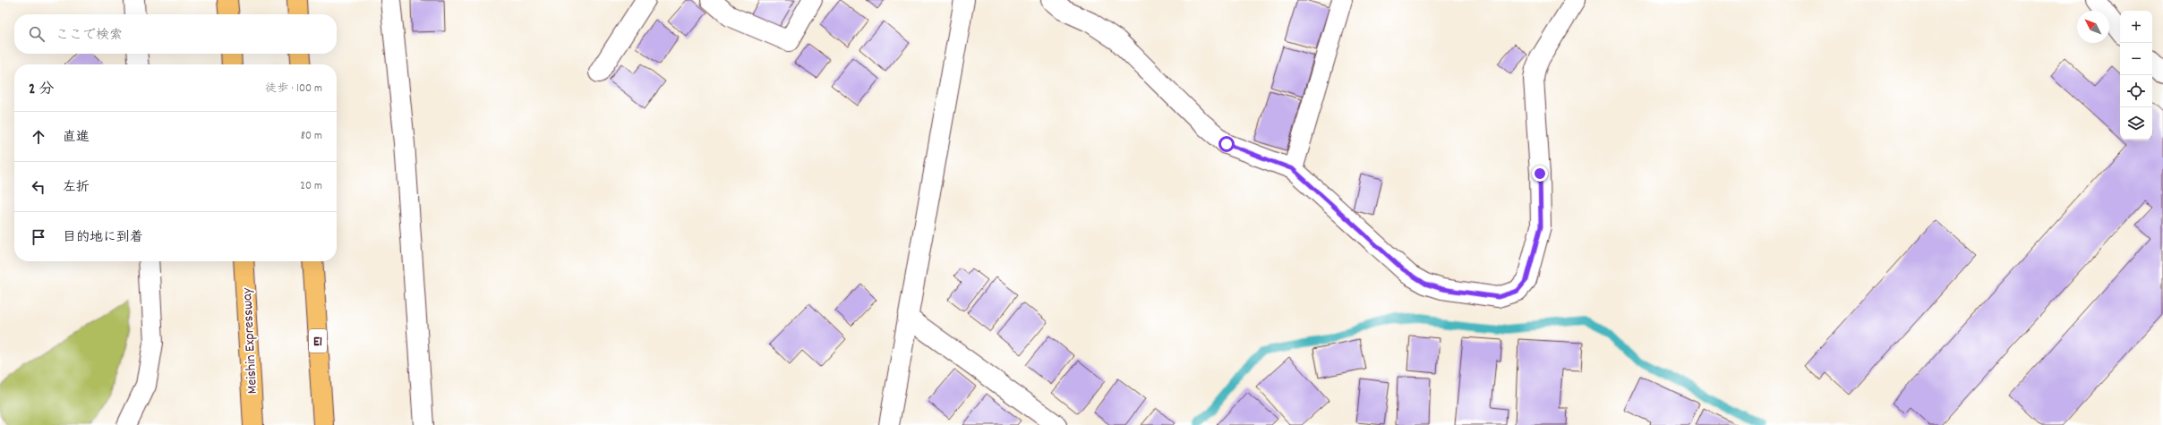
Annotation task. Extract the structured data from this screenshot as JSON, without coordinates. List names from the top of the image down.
{
  "streets": {
    "highway": ["Meishin Expressway", "E1"]
  },
  "north": "top left",
  "page": {
    "map_buttons": ["+", "−"],
    "search": "ここで検索",
    "heading": ["2 分", "徒歩 · 100 m"],
    "list": [
      ["直進", "80 m"],
      ["左折", "20 m"],
      "目的地に到着"
    ]
  }
}
